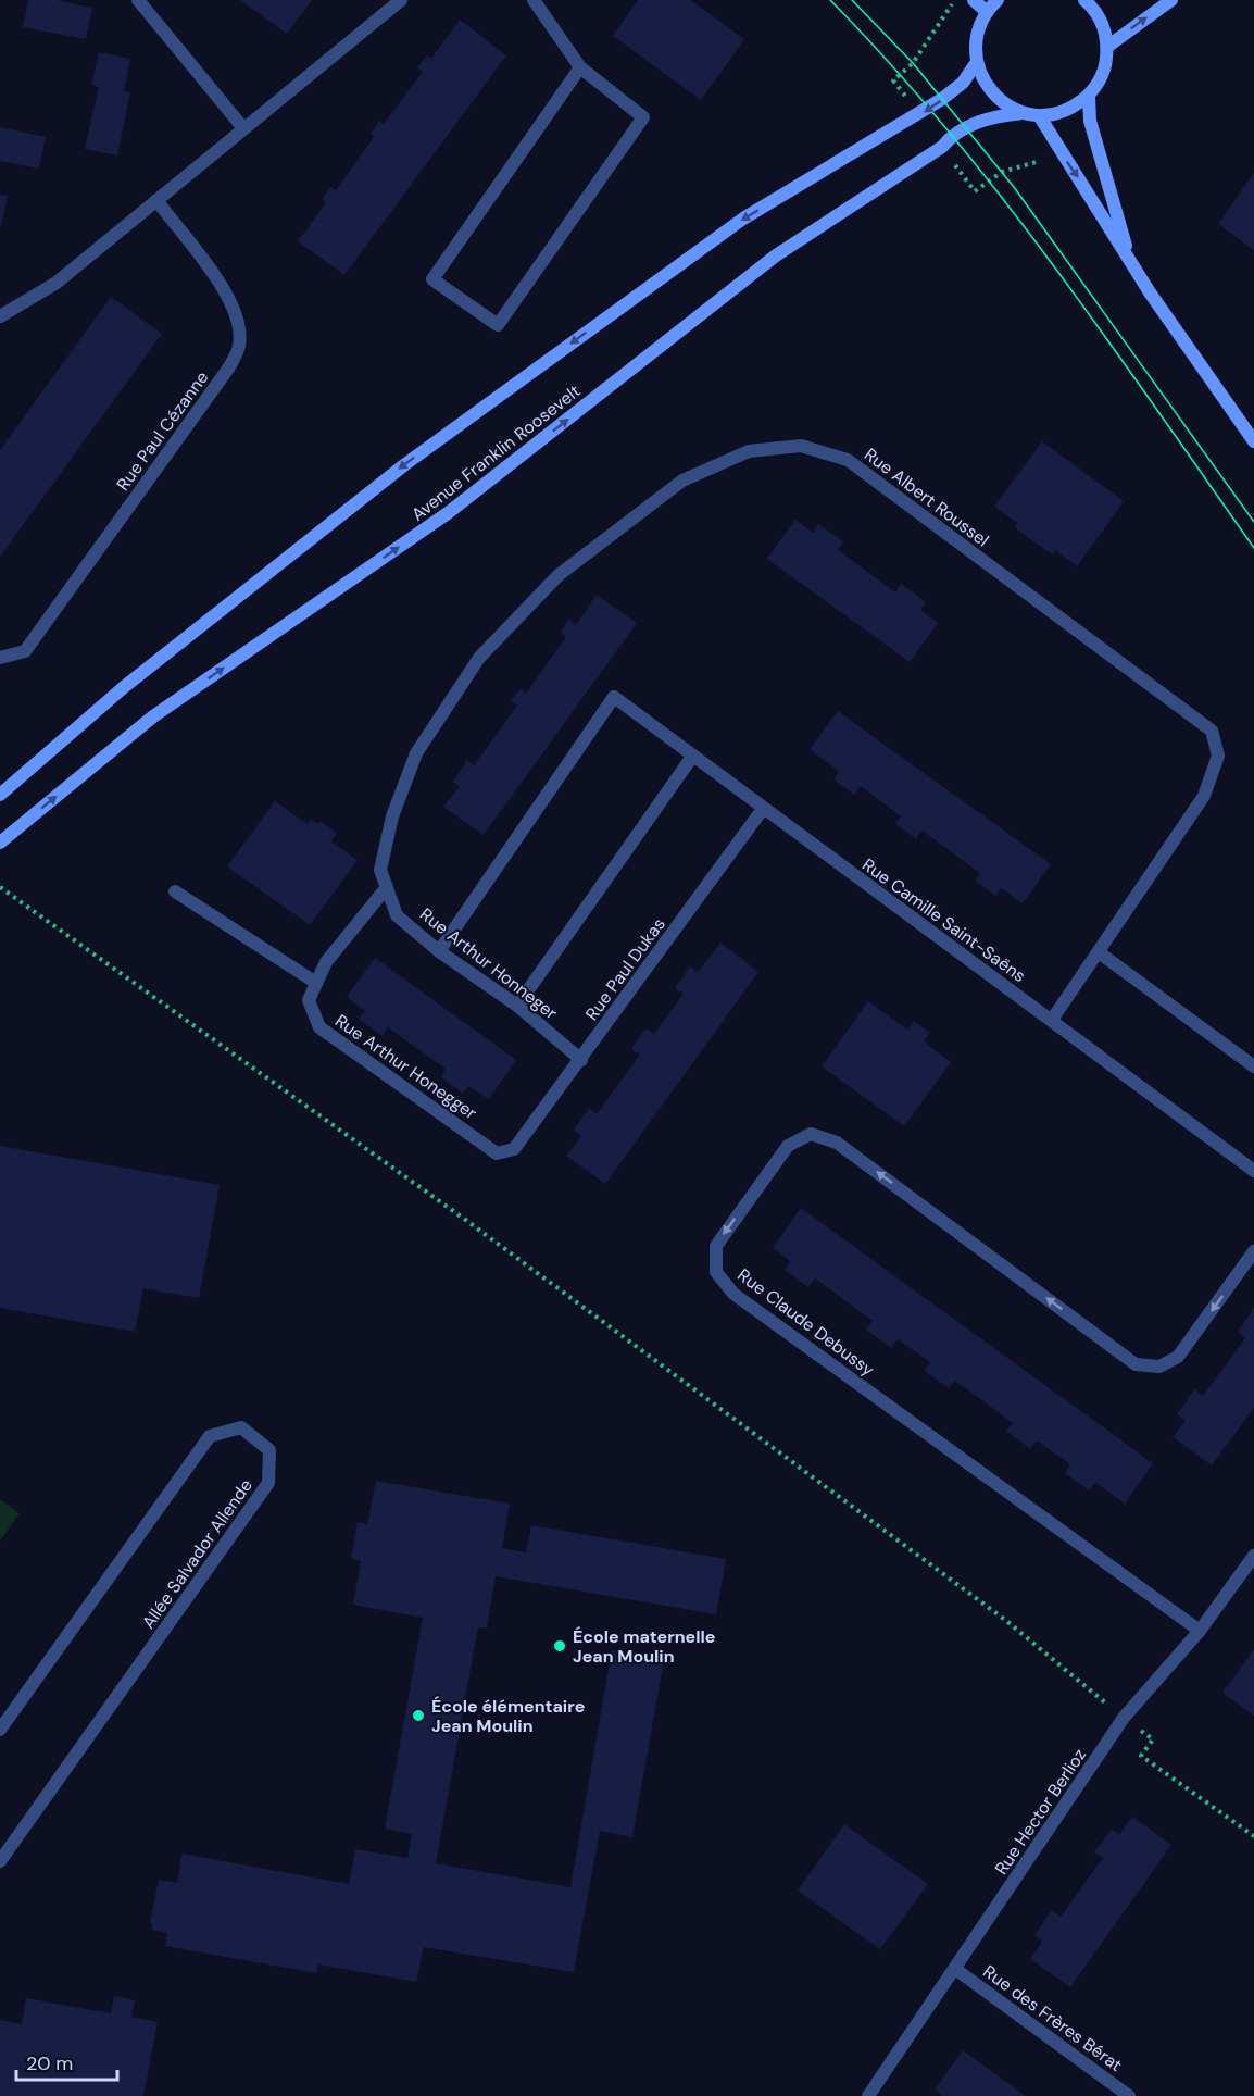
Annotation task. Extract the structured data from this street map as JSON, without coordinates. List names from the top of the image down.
{
  "streets": {
    "street": [
      "Rue Paul Cézanne",
      "Avenue Franklin Roosevelt",
      "Rue Albert Roussel",
      "Rue Camille Saint-Saëns",
      "Rue Arthur Honneger",
      "Rue Paul Dukas",
      "Rue Arthur Honegger",
      "Rue Claude Debussy",
      "Allée Salvador Allende",
      "Rue Hector Berlioz",
      "Rue des Frères Bérat"
    ]
  },
  "crossings": [
    ["Rue Albert Roussel", "Rue Camille Saint-Saëns"],
    ["Rue Albert Roussel", "Rue Arthur Honneger"],
    ["Rue Albert Roussel", "Rue Arthur Honegger"],
    ["Rue Camille Saint-Saëns", "Rue Arthur Honneger"],
    ["Rue Camille Saint-Saëns", "Rue Paul Dukas"],
    ["Rue Arthur Honneger", "Rue Paul Dukas"],
    ["Rue Arthur Honneger", "Rue Arthur Honegger"],
    ["Rue Paul Dukas", "Rue Arthur Honegger"],
    ["Rue Claude Debussy", "Rue Hector Berlioz"],
    ["Rue Hector Berlioz", "Rue des Frères Bérat"]
  ],
  "places": ["École maternelle Jean Moulin", "École élémentaire Jean Moulin"],
  "scale_bar": "20 m"
}
